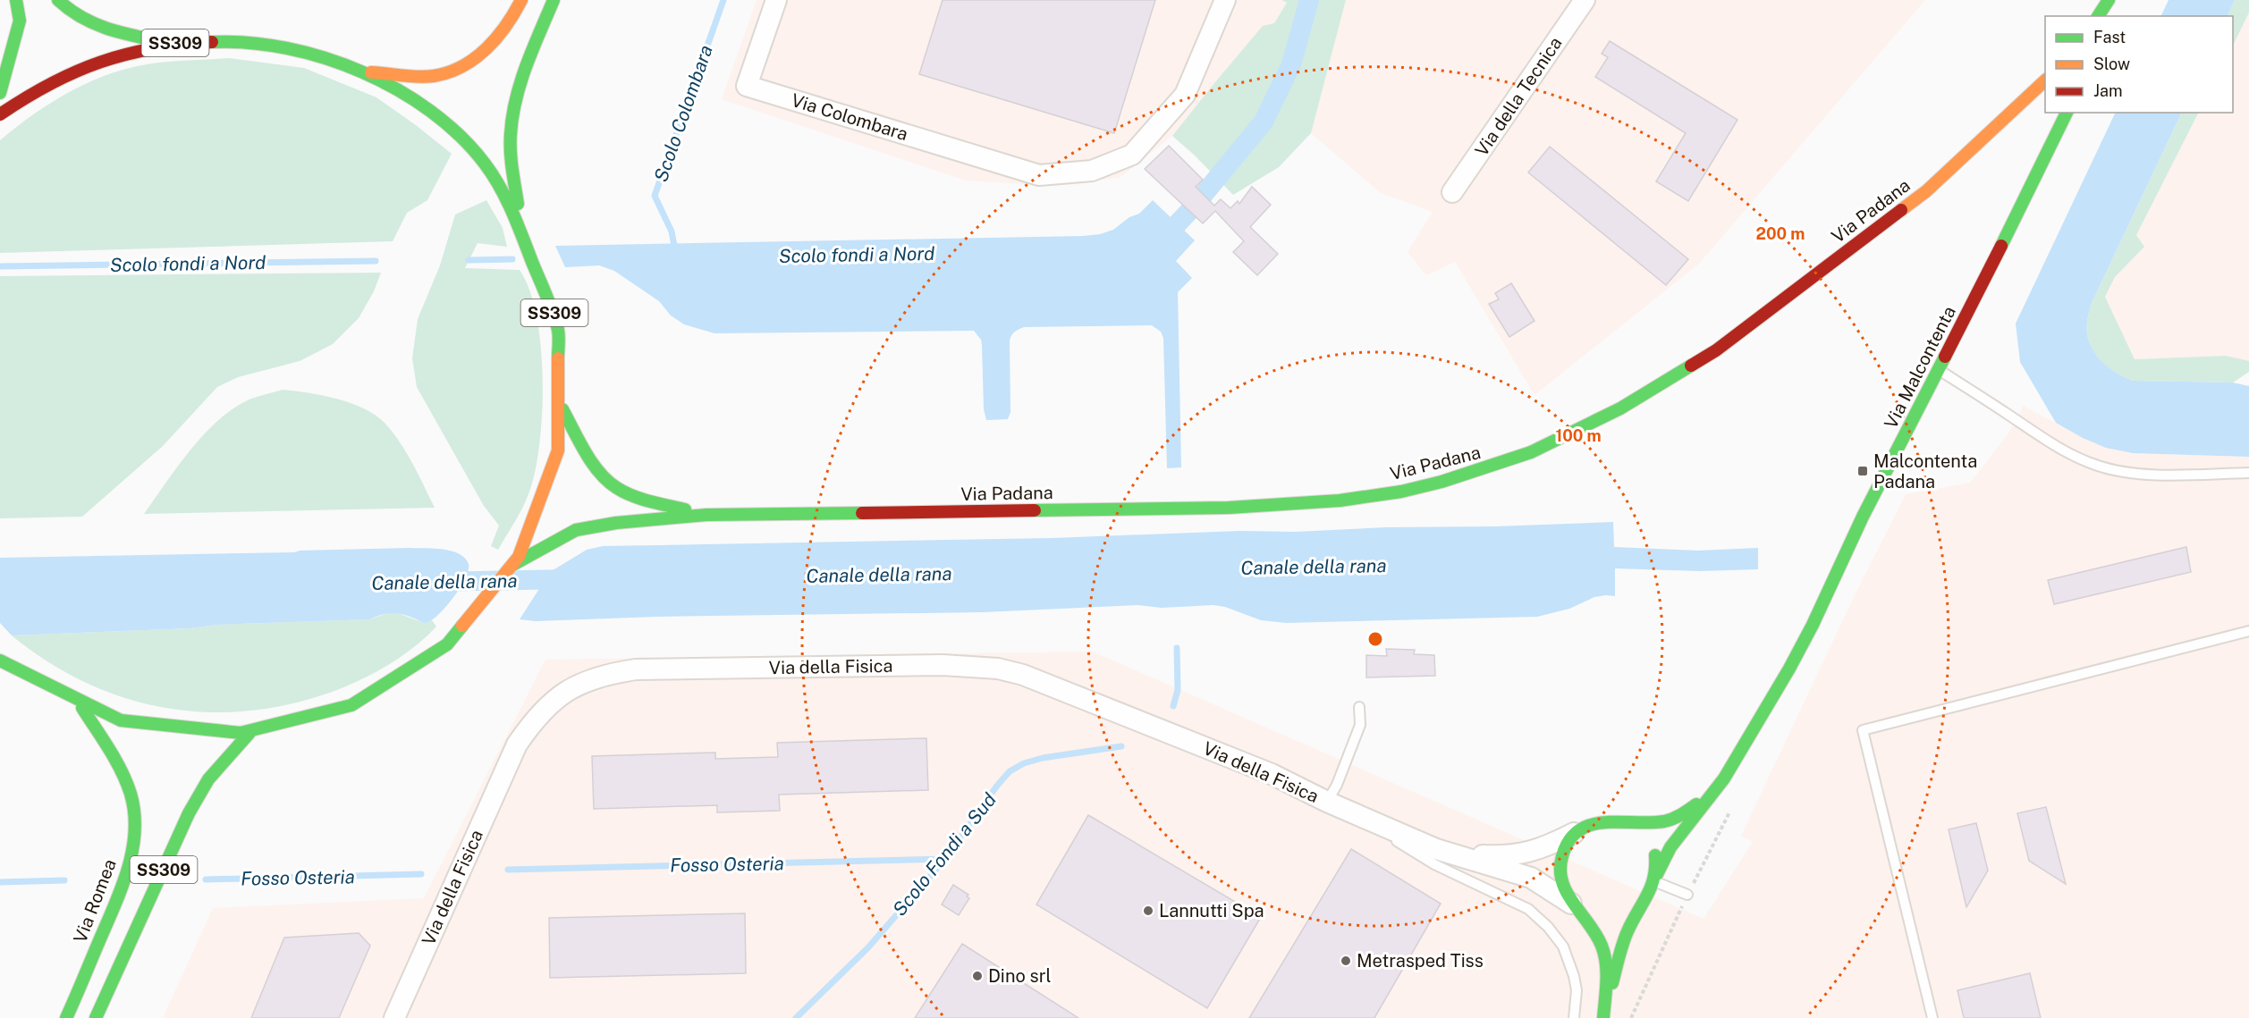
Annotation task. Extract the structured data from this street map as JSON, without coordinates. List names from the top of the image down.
{
  "streets": {
    "main road": [
      "SS309",
      "Via Padana",
      "Via Malcontenta",
      "Via Romea"
    ],
    "street": ["Via della Tecnica", "Via Colombara", "Via della Fisica"]
  },
  "crossings": [
    ["SS309", "Via Padana"],
    ["SS309", "Via Romea"],
    ["Via Malcontenta", "Via della Fisica"]
  ],
  "water": [
    "Scolo Colombara",
    "Scolo fondi a Nord",
    "Canale della rana",
    "Scolo Fondi a Sud",
    "Fosso Osteria"
  ],
  "places": {
    "transit": ["Malcontenta Padana"],
    "other": ["Lannutti Spa", "Metrasped Tiss", "Dino srl"]
  },
  "legend": ["Fast", "Slow", "Jam"],
  "rings": ["200 m", "100 m"]
}
